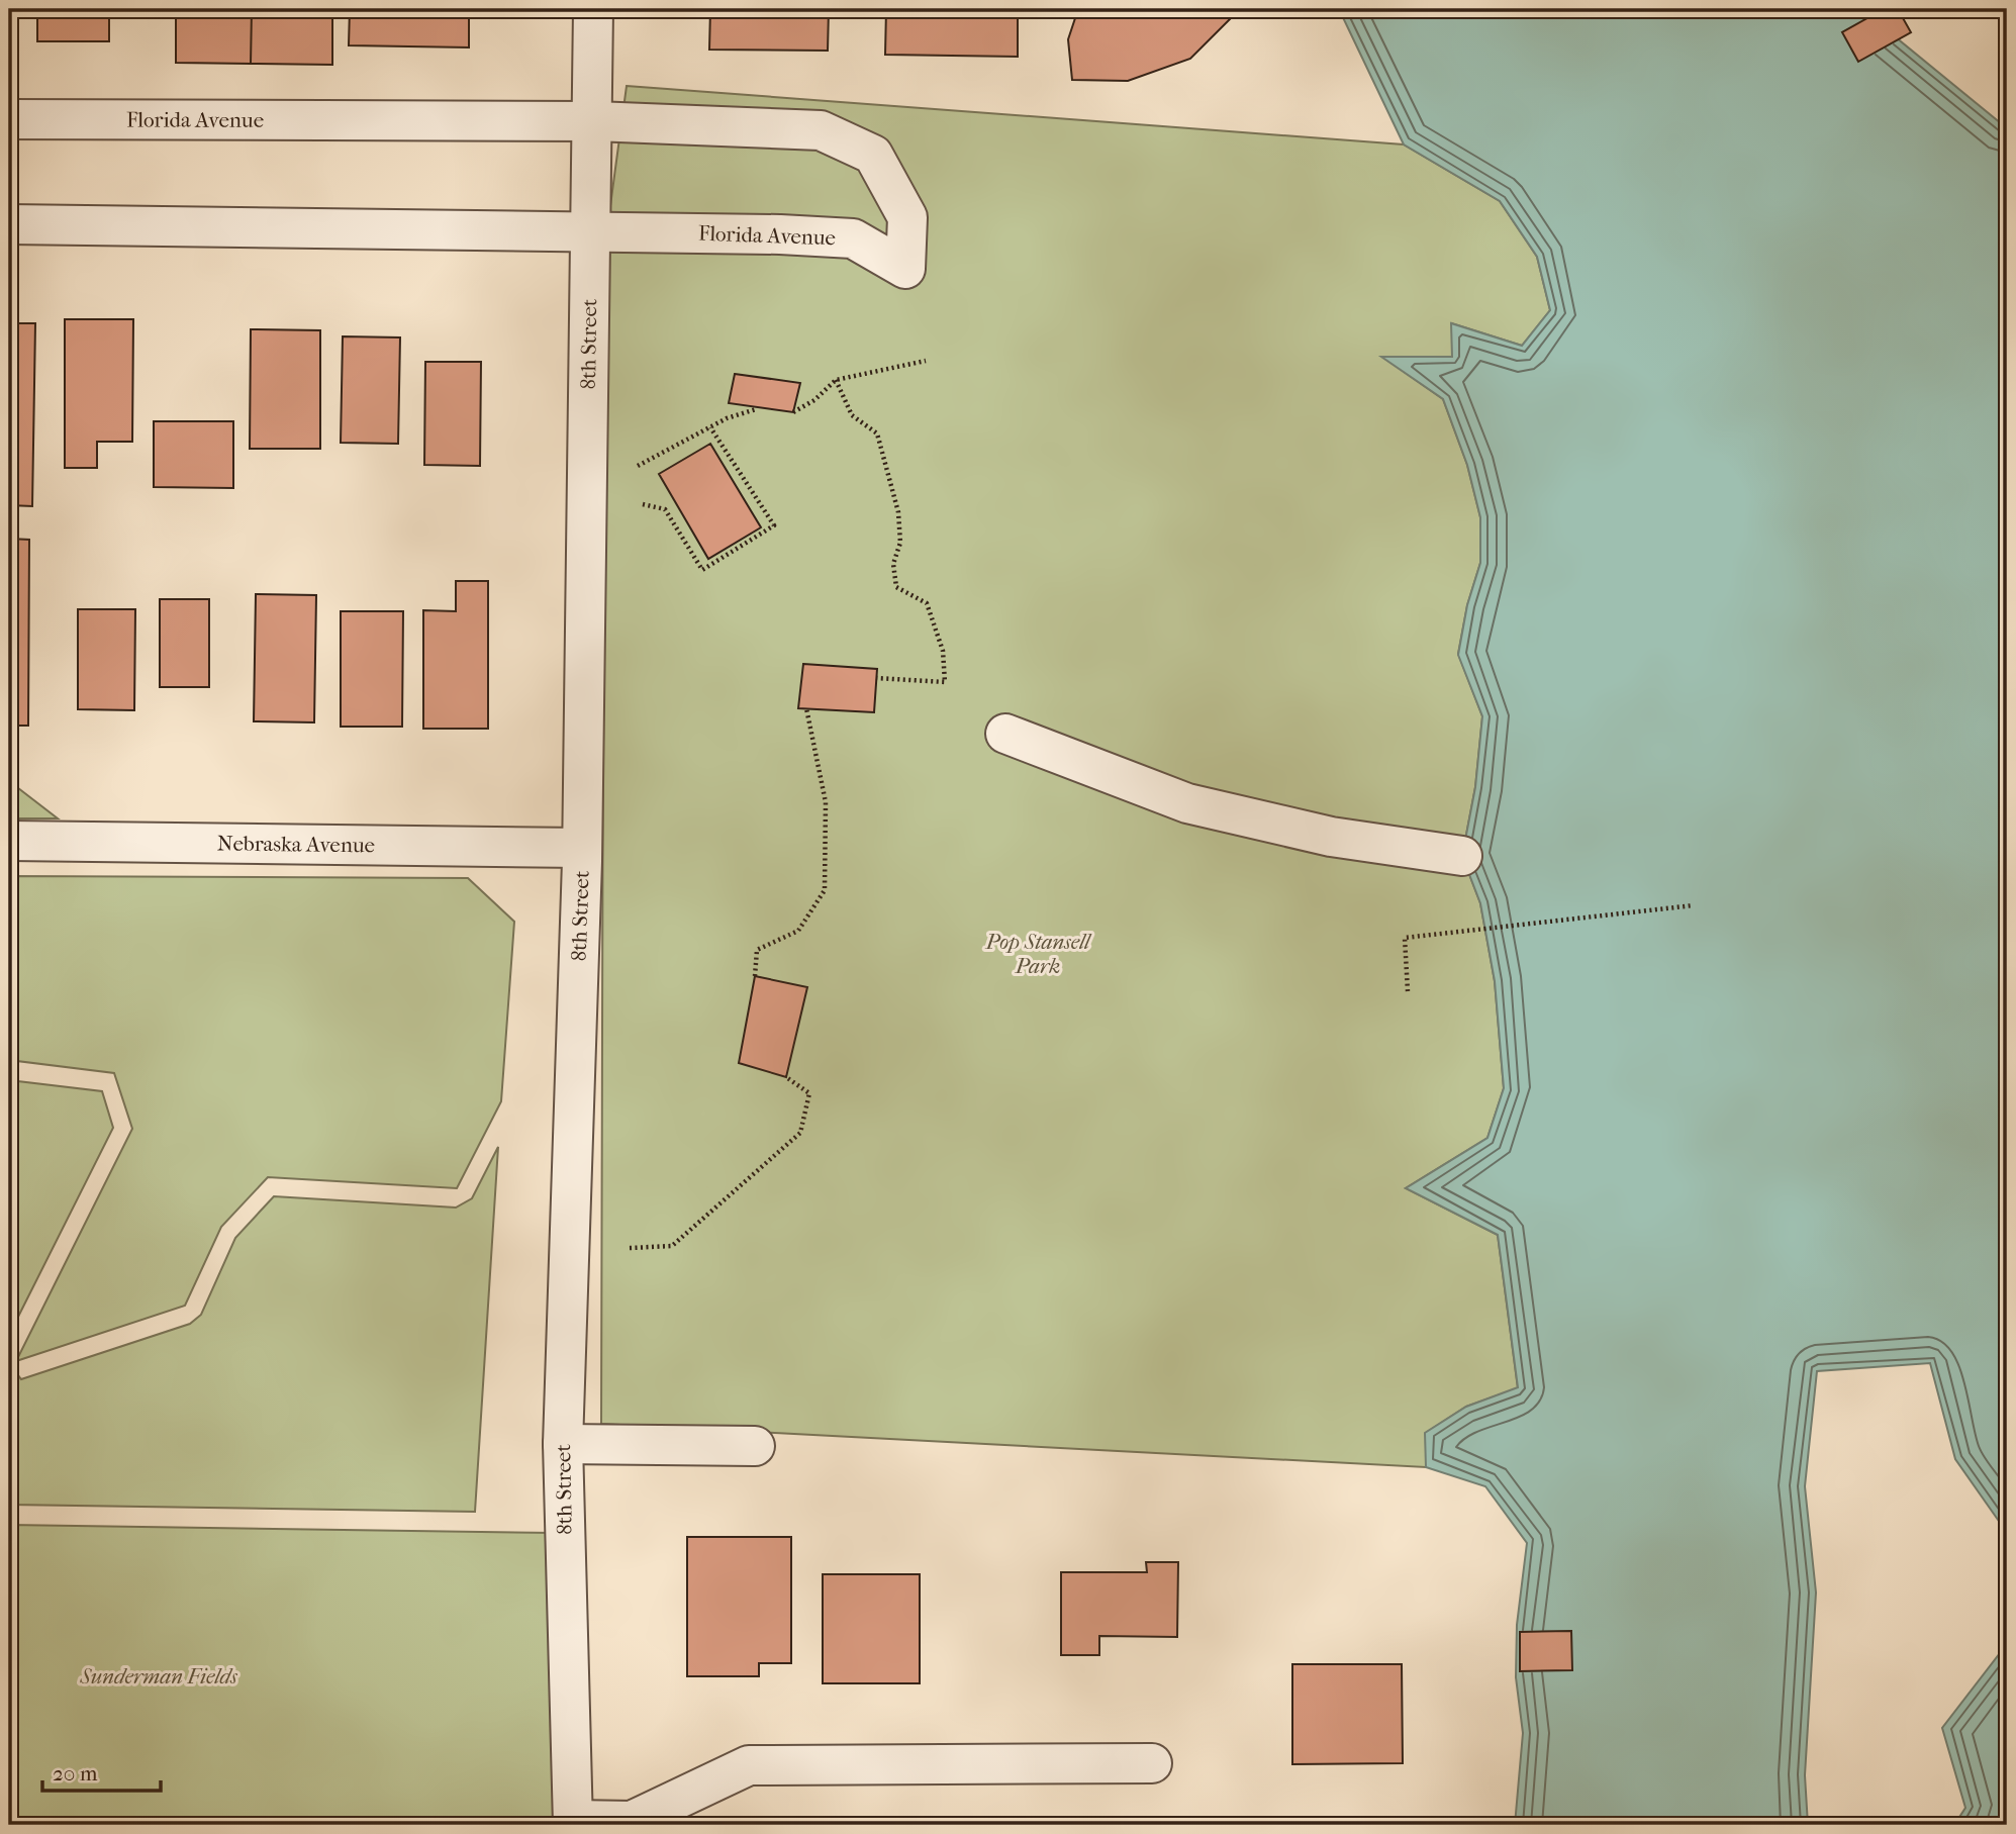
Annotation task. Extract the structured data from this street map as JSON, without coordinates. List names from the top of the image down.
{
  "streets": {
    "street": ["Florida Avenue", "8th Street", "Nebraska Avenue"]
  },
  "crossings": [
    ["Florida Avenue", "8th Street"],
    ["8th Street", "Nebraska Avenue"]
  ],
  "parks": ["Pop Stansell Park", "Sunderman Fields"],
  "scale_bar": "20 m"
}
